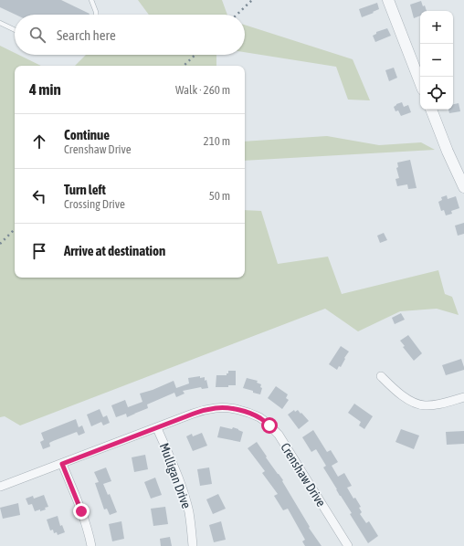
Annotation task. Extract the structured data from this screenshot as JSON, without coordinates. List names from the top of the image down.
{
  "streets": {
    "street": ["Crenshaw Drive", "Mulligan Drive"]
  },
  "crossings": [
    ["Crenshaw Drive", "Mulligan Drive"]
  ],
  "page": {
    "map_buttons": ["+", "−"],
    "search": "Search here",
    "heading": ["4 min", "Walk · 260 m"],
    "list": [
      ["Continue", "Crenshaw Drive", "210 m"],
      ["Turn left", "Crossing Drive", "50 m"],
      "Arrive at destination"
    ]
  }
}
